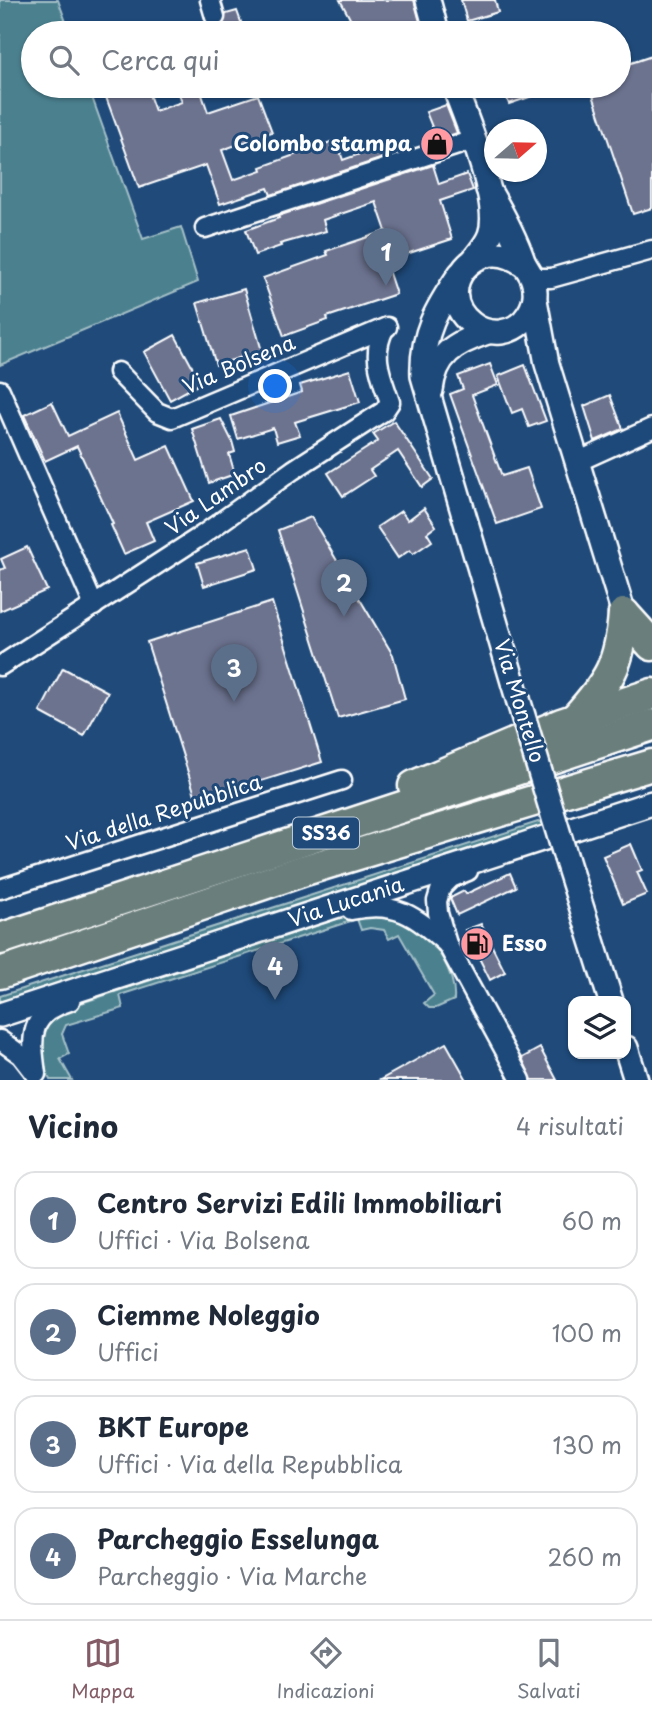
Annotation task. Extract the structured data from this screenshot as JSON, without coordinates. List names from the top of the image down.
{
  "streets": {
    "highway": ["SS36"],
    "street": [
      "Via Bolsena",
      "Via Lambro",
      "Via Montello",
      "Via della Repubblica",
      "Via Lucania"
    ]
  },
  "crossings": [
    ["Via Bolsena", "Via Lambro"]
  ],
  "places": {
    "shop": ["Colombo stampa"],
    "fuel station": ["Esso"]
  },
  "north": "right",
  "page": {
    "search": "Cerca qui",
    "pins": [
      "1",
      "2",
      "3",
      "4"
    ],
    "heading": ["Vicino", "4 risultati"],
    "list": [
      {
        "mark": "1",
        "name": "Centro Servizi Edili Immobiliari",
        "note": "Uffici · Via Bolsena",
        "value": "60 m"
      },
      {
        "mark": "2",
        "name": "Ciemme Noleggio",
        "note": "Uffici",
        "value": "100 m"
      },
      {
        "mark": "3",
        "name": "BKT Europe",
        "note": "Uffici · Via della Repubblica",
        "value": "130 m"
      },
      {
        "mark": "4",
        "name": "Parcheggio Esselunga",
        "note": "Parcheggio · Via Marche",
        "value": "260 m"
      }
    ],
    "nav": ["Mappa", "Indicazioni", "Salvati"]
  }
}
